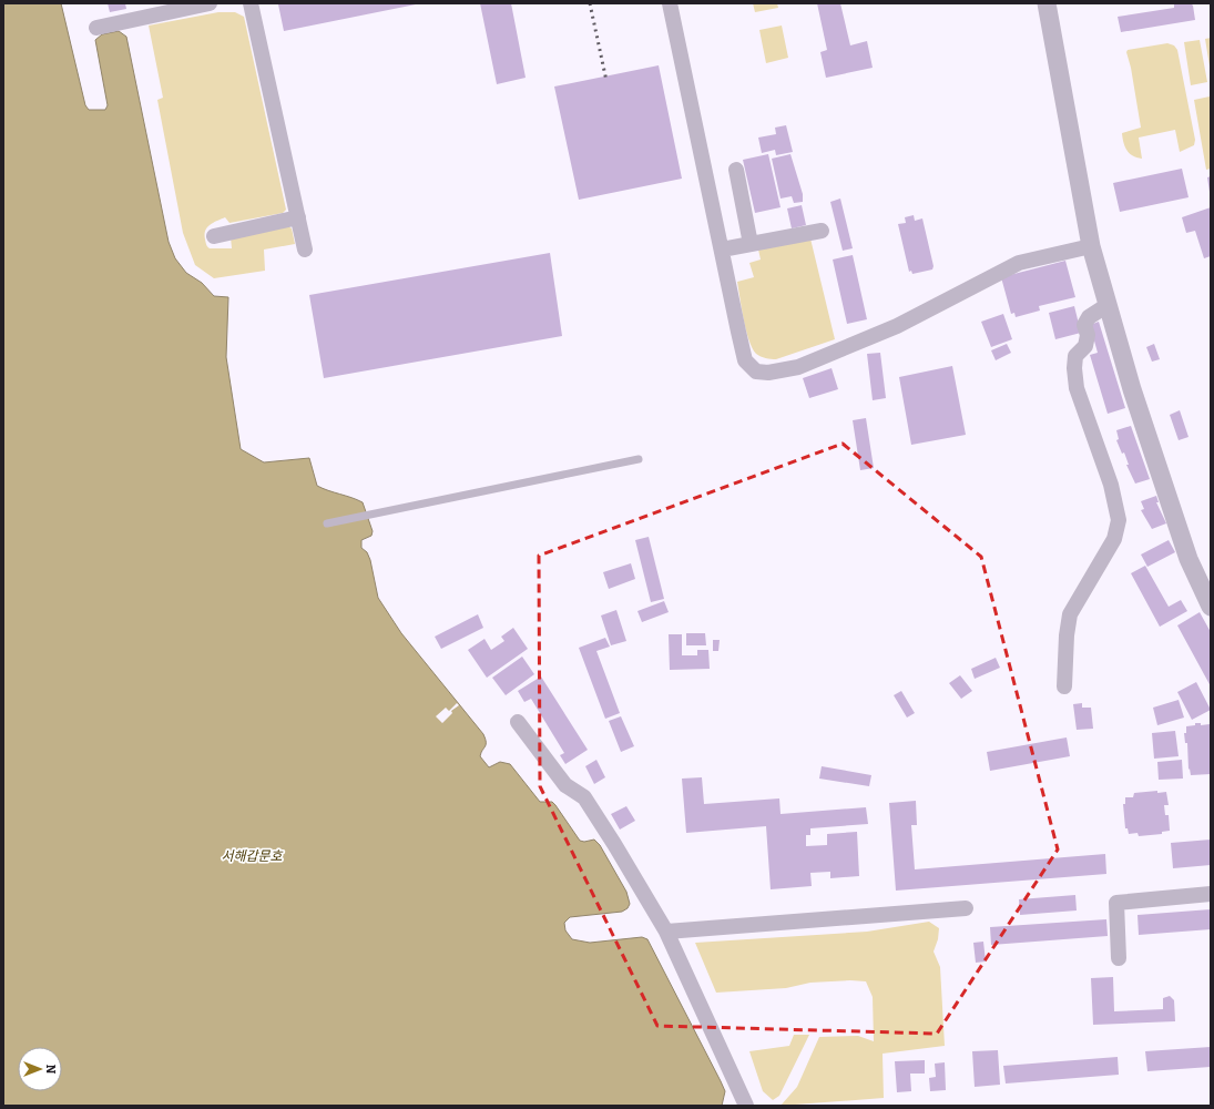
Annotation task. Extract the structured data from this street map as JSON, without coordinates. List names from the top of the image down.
{
  "water": ["서해갑문호"],
  "north": "right"
}
